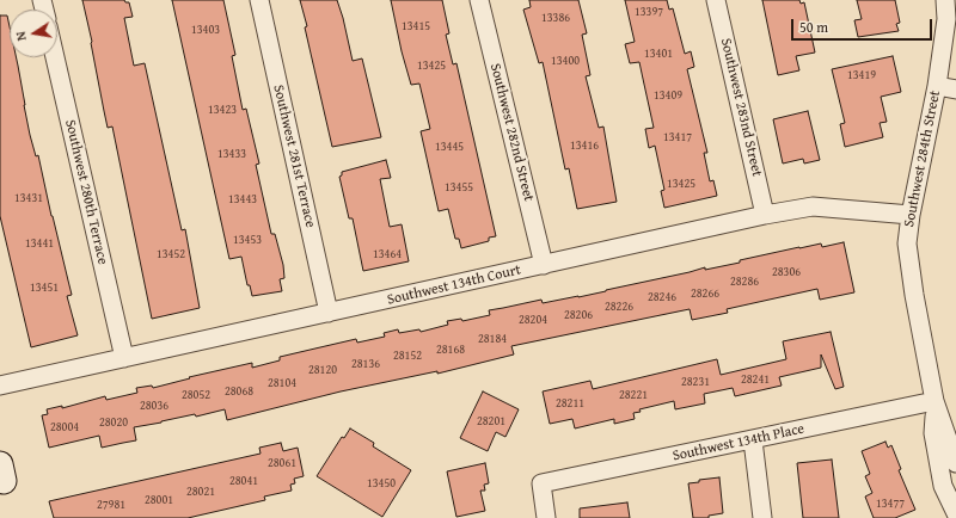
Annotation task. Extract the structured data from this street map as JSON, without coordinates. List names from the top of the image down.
{
  "streets": {
    "street": [
      "Southwest 283nd Street",
      "Southwest 282nd Street",
      "Southwest 281st Terrace",
      "Southwest 284th Street",
      "Southwest 280th Terrace",
      "Southwest 134th Court",
      "Southwest 134th Place"
    ]
  },
  "crossings": [
    ["Southwest 283nd Street", "Southwest 134th Court"],
    ["Southwest 282nd Street", "Southwest 134th Court"],
    ["Southwest 281st Terrace", "Southwest 134th Court"],
    ["Southwest 284th Street", "Southwest 134th Court"],
    ["Southwest 284th Street", "Southwest 134th Place"],
    ["Southwest 280th Terrace", "Southwest 134th Court"]
  ],
  "house_numbers": [
    "13397",
    "13386",
    "13415",
    "13403",
    "13401",
    "13400",
    "13425",
    "13419",
    "13409",
    "13423",
    "13417",
    "13416",
    "13445",
    "13433",
    "13425",
    "13455",
    "13431",
    "13443",
    "13453",
    "13441",
    "13452",
    "13464",
    "28306",
    "28286",
    "13451",
    "28266",
    "28246",
    "28226",
    "28206",
    "28204",
    "28184",
    "28168",
    "28152",
    "28136",
    "28120",
    "28241",
    "28231",
    "28104",
    "28068",
    "28052",
    "28221",
    "28211",
    "28036",
    "28201",
    "28020",
    "28004",
    "28061",
    "28041",
    "13450",
    "28021",
    "28001",
    "13477",
    "27981"
  ],
  "scale_bar": "50 m",
  "north": "left"
}
